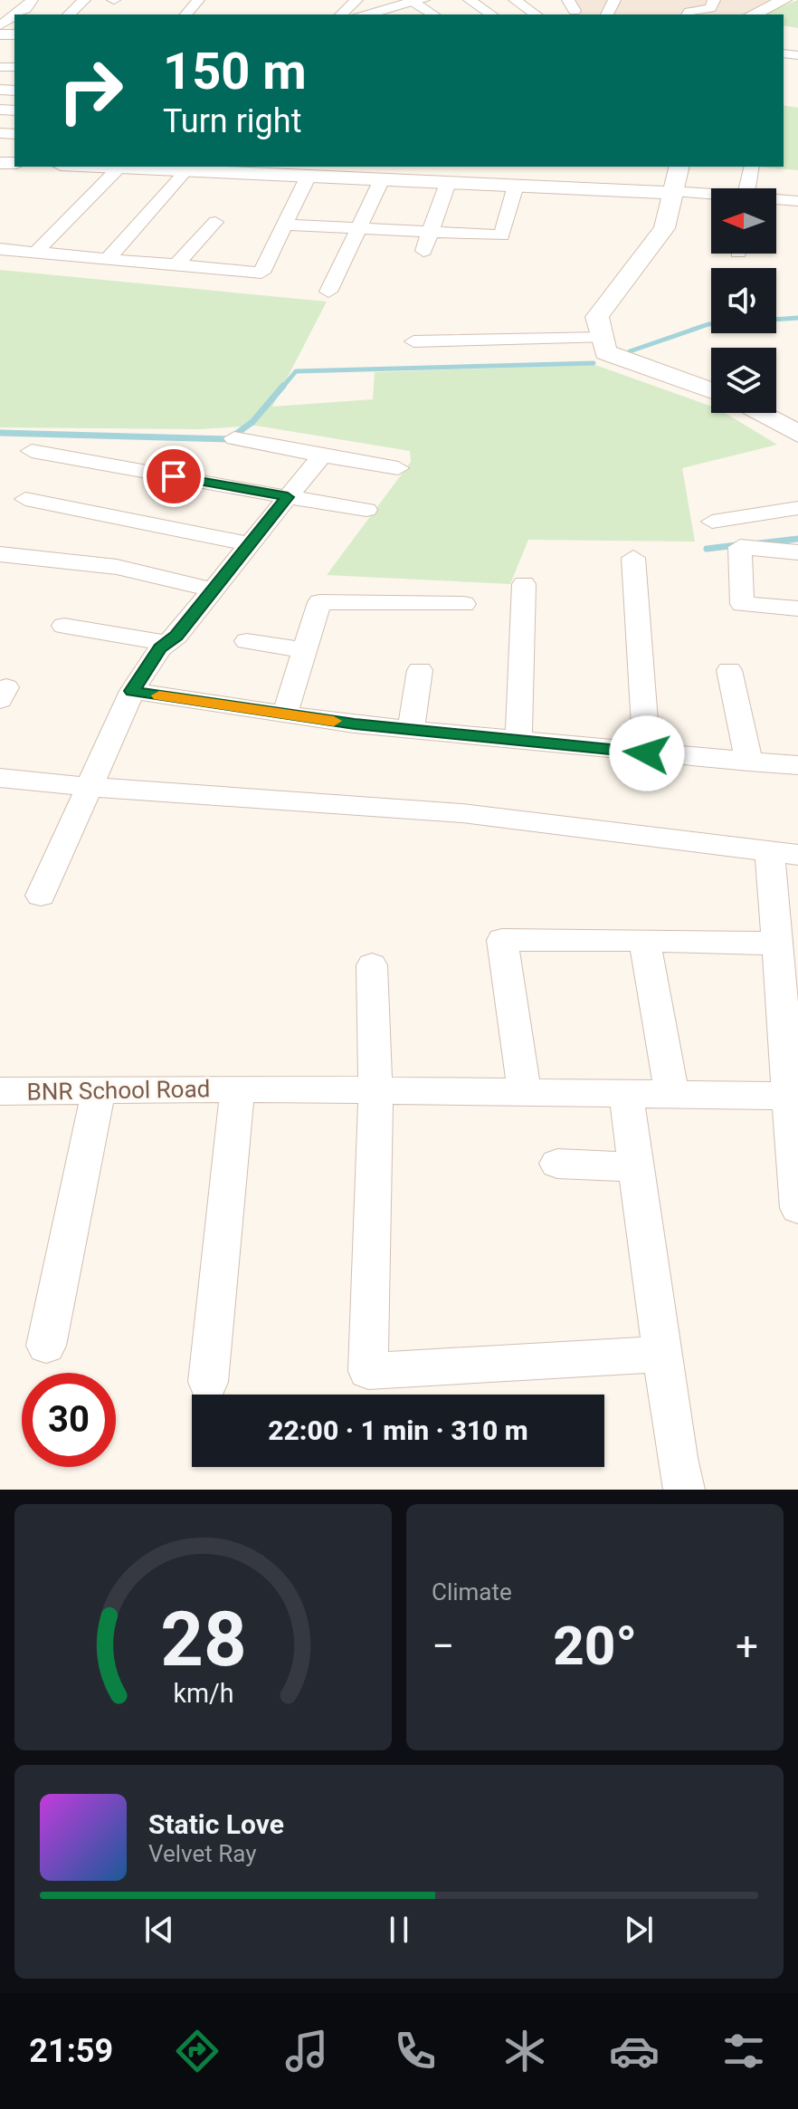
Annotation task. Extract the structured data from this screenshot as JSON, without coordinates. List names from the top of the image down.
{
  "streets": {
    "street": ["BNR School Road"]
  },
  "north": "left",
  "page": {
    "turn": ["150 m", "Turn right"],
    "limit": "30",
    "trip": "22:00 · 1 min · 310 m",
    "tile": "Climate",
    "heat": ["−", "20°", "+"],
    "song": ["Static Love", "Velvet Ray"],
    "tabs": "21:59",
    "gauge": ["28", "km/h"]
  }
}
